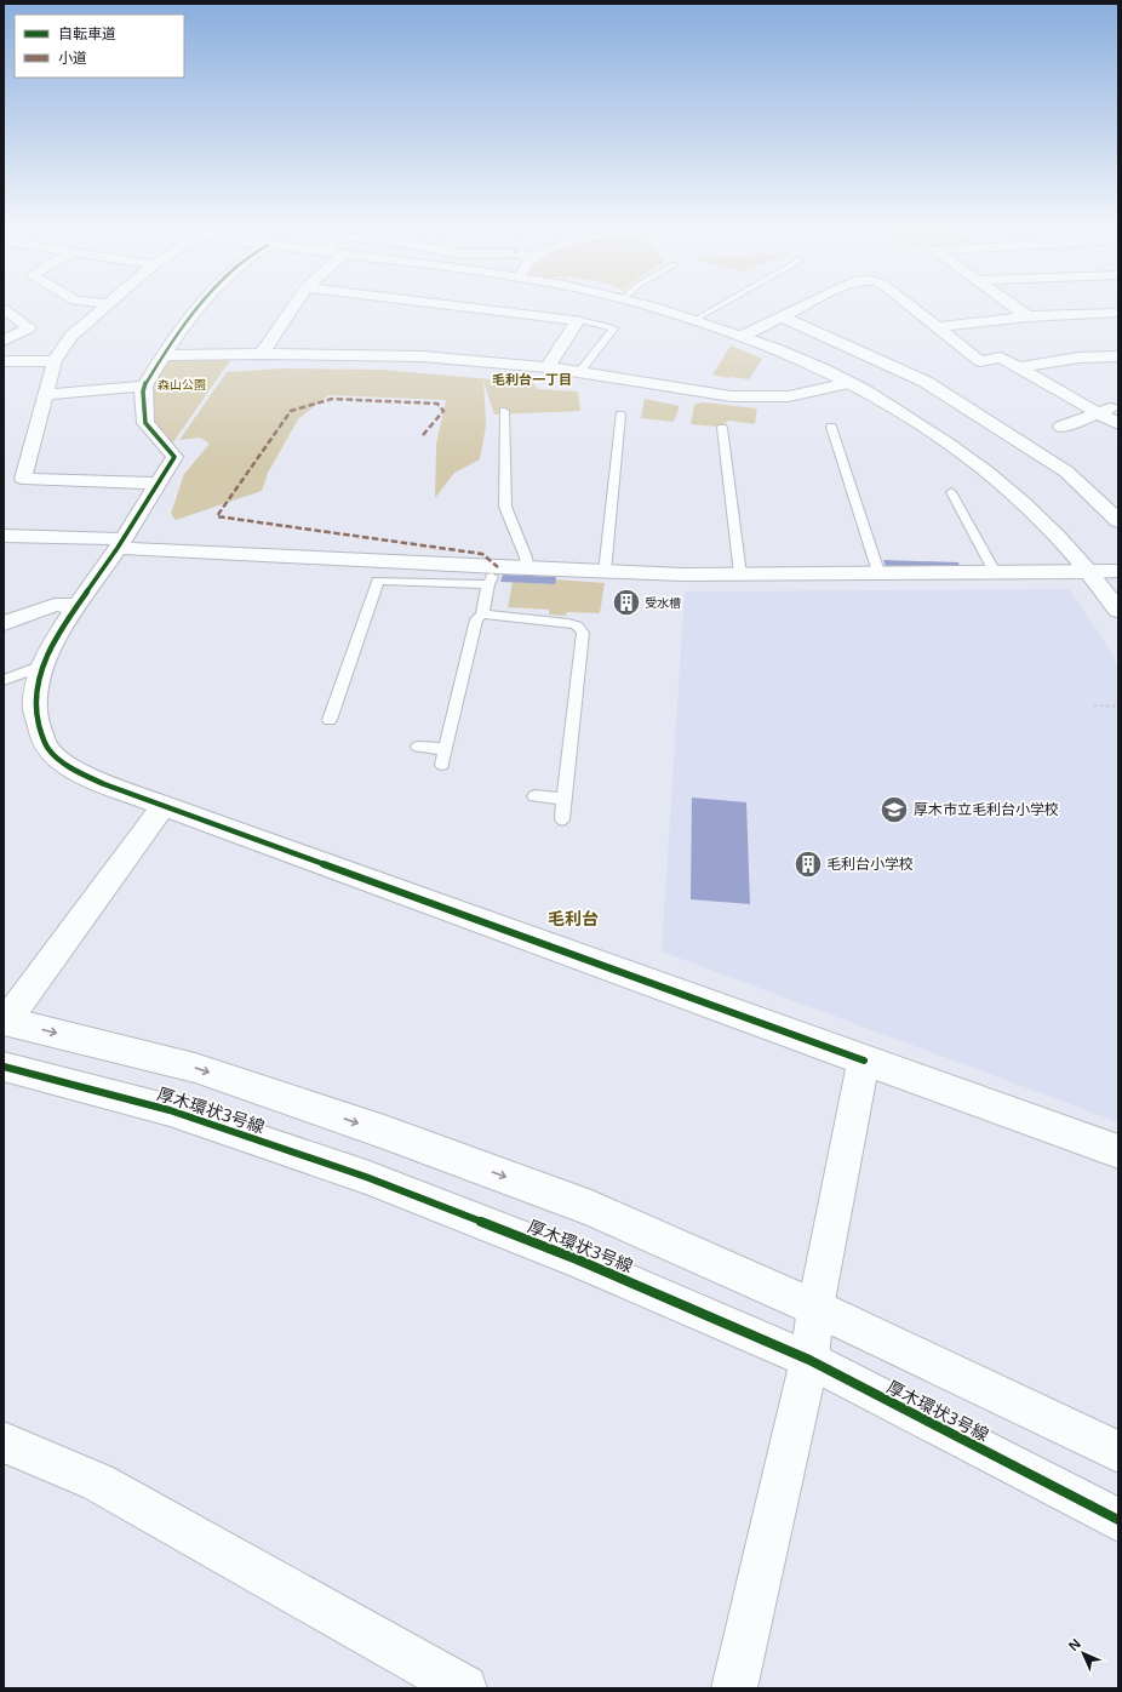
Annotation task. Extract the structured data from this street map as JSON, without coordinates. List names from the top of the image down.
{
  "streets": {
    "street": ["厚木環状3号線"]
  },
  "districts": ["毛利台一丁目", "毛利台"],
  "parks": ["森山公園"],
  "places": {
    "building": ["受水槽", "毛利台小学校"],
    "school or university": ["厚木市立毛利台小学校"]
  },
  "legend": ["自転車道", "小道"],
  "north": "top left"
}
